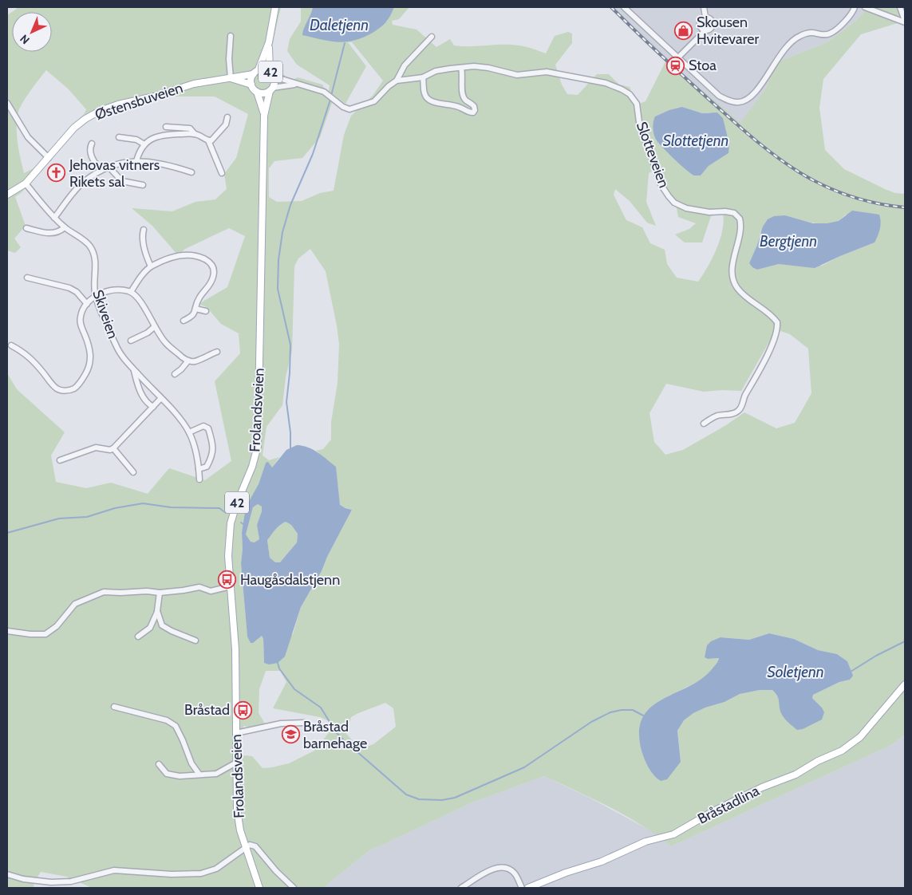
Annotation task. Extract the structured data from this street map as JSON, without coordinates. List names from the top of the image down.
{
  "streets": {
    "main road": [
      "42",
      "Østensbuveien",
      "Frolandsveien",
      "Bråstadlina"
    ],
    "street": ["Slotteveien", "Skiveien"]
  },
  "crossings": [
    ["42", "Østensbuveien"],
    ["42", "Frolandsveien"],
    ["Østensbuveien", "Skiveien"],
    ["Østensbuveien", "Frolandsveien"]
  ],
  "water": [
    "Daletjenn",
    "Slottetjenn",
    "Bergtjenn",
    "Soletjenn"
  ],
  "places": {
    "shop": ["Skousen Hvitevarer"],
    "station": ["Stoa"],
    "church": ["Jehovas vitners Rikets sal"],
    "bus stop": ["Haugåsdalstjenn", "Bråstad"],
    "school or university": ["Bråstad barnehage"]
  },
  "north": "bottom left"
}
